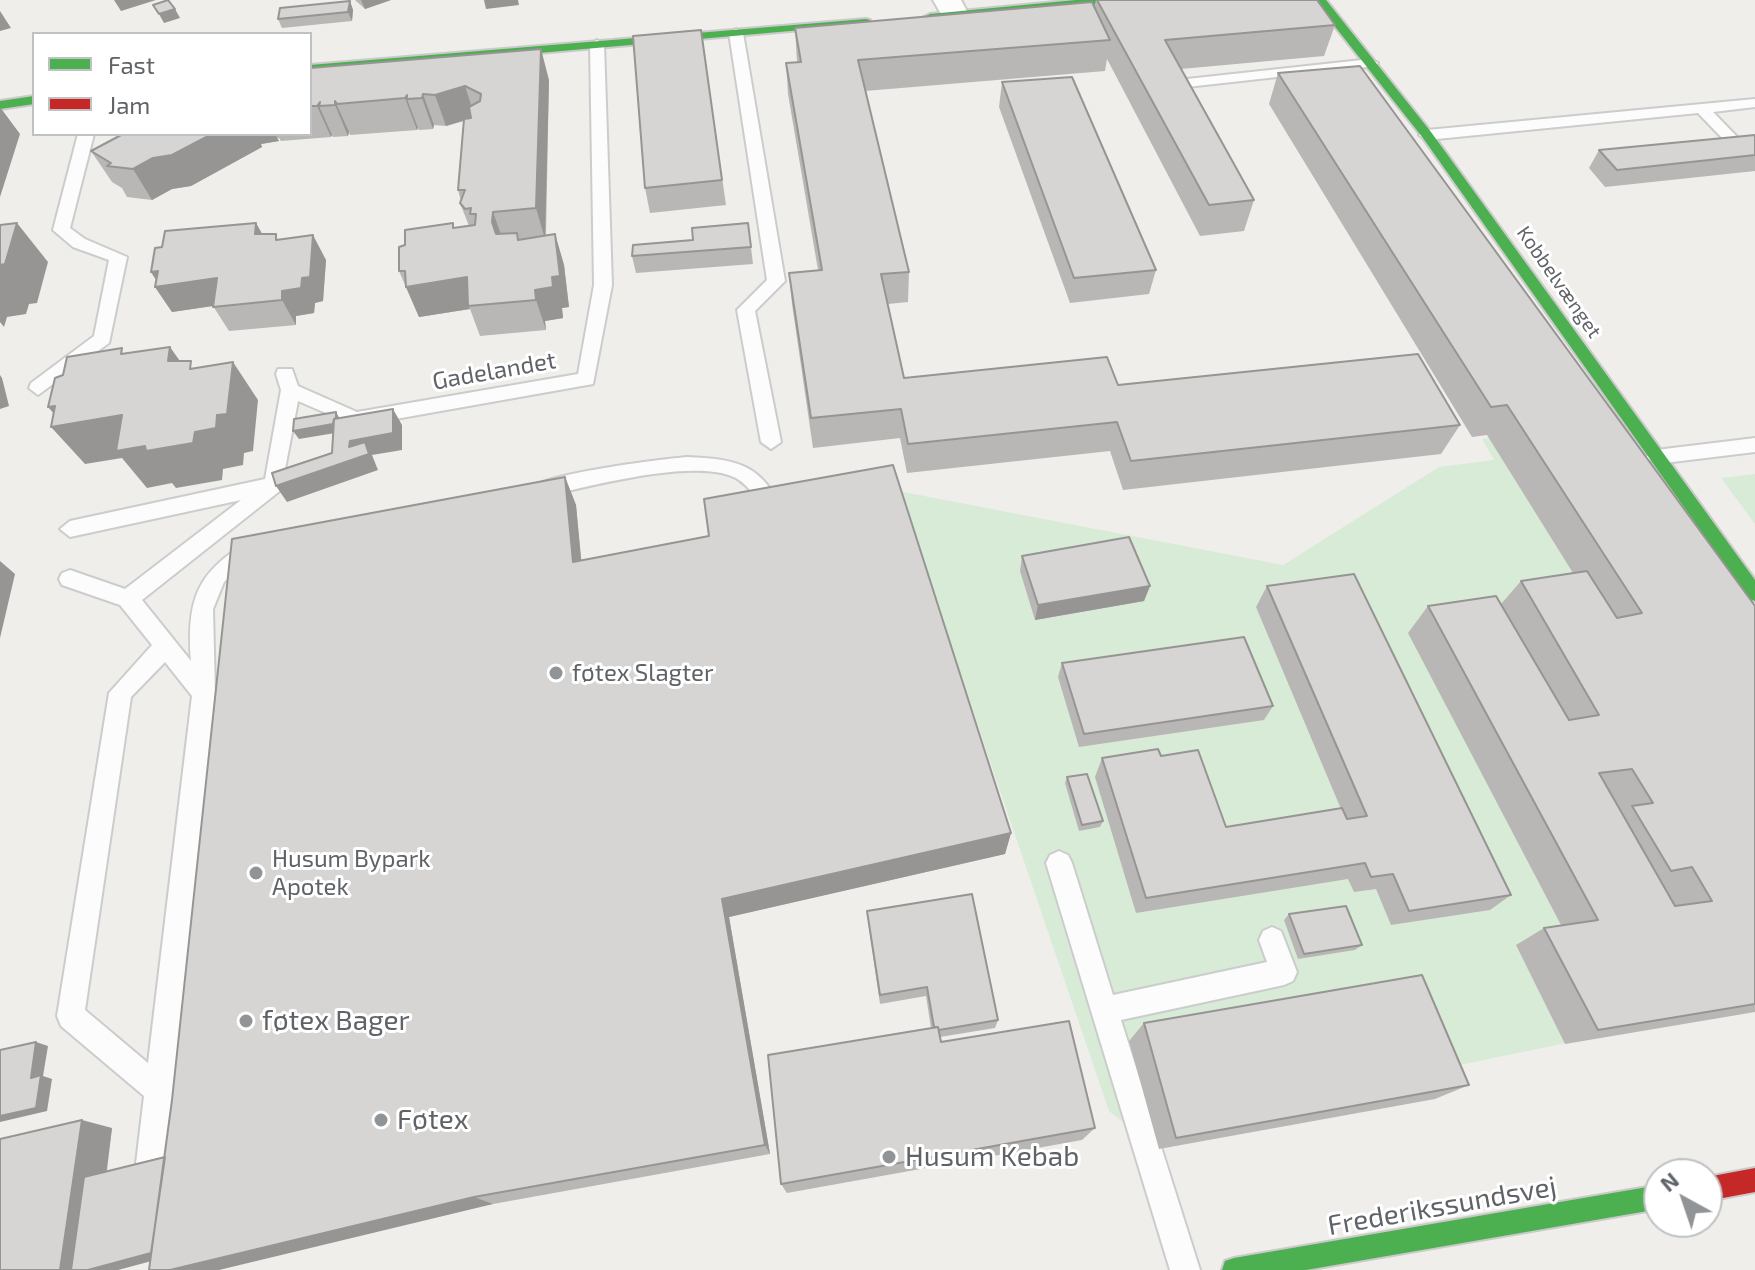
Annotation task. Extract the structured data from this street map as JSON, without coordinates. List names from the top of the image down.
{
  "streets": {
    "street": ["Kobbelvænget", "Frederikssundsvej"],
    "lane": ["Gadelandet"]
  },
  "places": [
    "føtex Slagter",
    "Husum Bypark Apotek",
    "føtex Bager",
    "Føtex",
    "Husum Kebab"
  ],
  "legend": ["Fast", "Jam"],
  "north": "top left"
}
